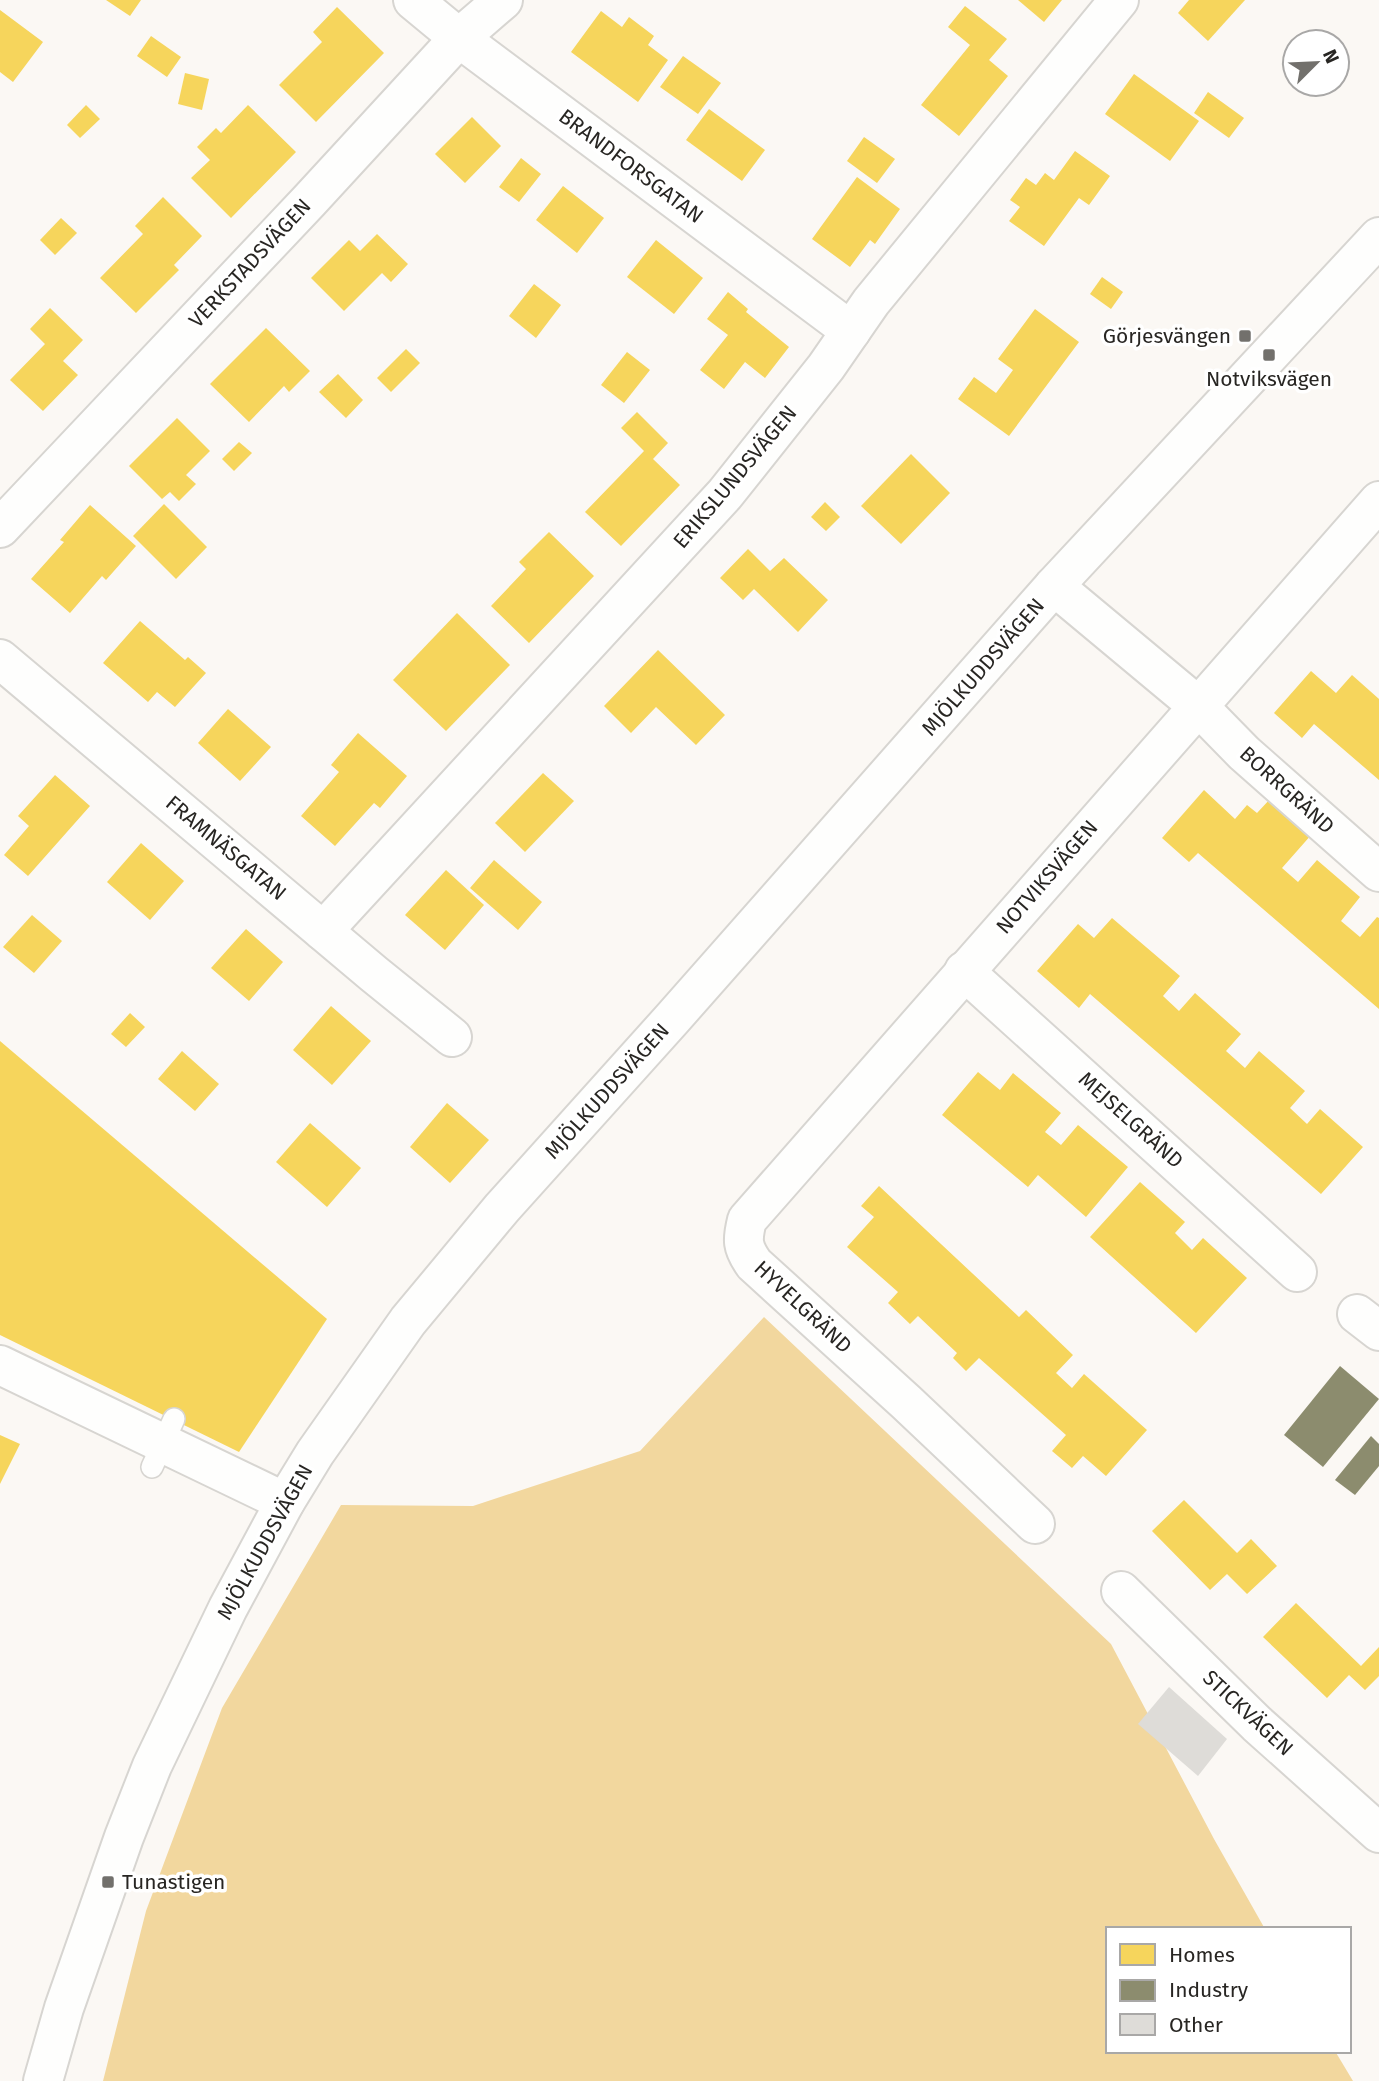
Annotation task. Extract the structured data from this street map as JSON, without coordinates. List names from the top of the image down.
{
  "streets": {
    "street": [
      "BRANDFORSGATAN",
      "VERKSTADSVÄGEN",
      "ERIKSLUNDSVÄGEN",
      "MJÖLKUDDSVÄGEN",
      "BORRGRÄND",
      "FRAMNÄSGATAN",
      "NOTVIKSVÄGEN",
      "MEJSELGRÄND",
      "HYVELGRÄND",
      "STICKVÄGEN"
    ]
  },
  "crossings": [
    ["BRANDFORSGATAN", "VERKSTADSVÄGEN"],
    ["BRANDFORSGATAN", "ERIKSLUNDSVÄGEN"],
    ["ERIKSLUNDSVÄGEN", "FRAMNÄSGATAN"],
    ["BORRGRÄND", "NOTVIKSVÄGEN"],
    ["NOTVIKSVÄGEN", "MEJSELGRÄND"],
    ["NOTVIKSVÄGEN", "HYVELGRÄND"],
    ["MEJSELGRÄND", "HYVELGRÄND"]
  ],
  "places": {
    "transit": ["Görjesvängen", "Notviksvägen", "Tunastigen"]
  },
  "legend": ["Homes", "Industry", "Other"],
  "north": "top right"
}
